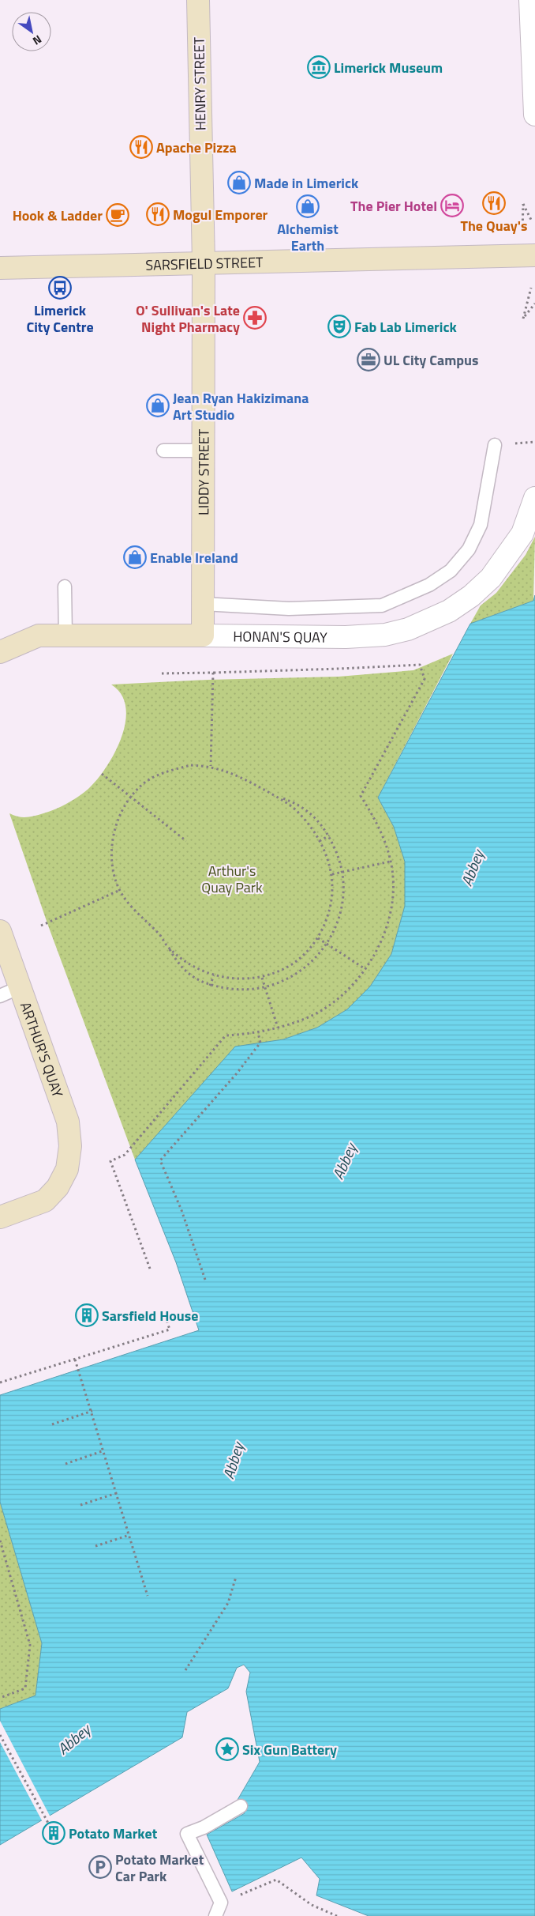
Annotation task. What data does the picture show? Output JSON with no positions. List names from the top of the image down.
{
  "streets": {
    "main road": [
      "HENRY STREET",
      "SARSFIELD STREET",
      "LIDDY STREET",
      "HONAN'S QUAY",
      "ARTHUR'S QUAY"
    ]
  },
  "crossings": [
    ["HENRY STREET", "SARSFIELD STREET"],
    ["HENRY STREET", "LIDDY STREET"],
    ["SARSFIELD STREET", "LIDDY STREET"],
    ["LIDDY STREET", "HONAN'S QUAY"]
  ],
  "water": ["Abbey"],
  "parks": ["Arthur's Quay Park"],
  "places": {
    "museum": ["Limerick Museum"],
    "restaurant": ["Apache Pizza", "The Quay's", "Mogul Emporer"],
    "shop": [
      "Made in Limerick",
      "Alchemist Earth",
      "Jean Ryan Hakizimana Art Studio",
      "Enable Ireland"
    ],
    "hotel": ["The Pier Hotel"],
    "cafe": ["Hook & Ladder"],
    "bus stop": ["Limerick City Centre"],
    "pharmacy": ["O' Sullivan's Late Night Pharmacy"],
    "theatre": ["Fab Lab Limerick"],
    "office": ["UL City Campus"],
    "building": ["Sarsfield House", "Potato Market"],
    "place": ["Six Gun Battery"],
    "parking": ["Potato Market Car Park"]
  },
  "north": "bottom right"
}
